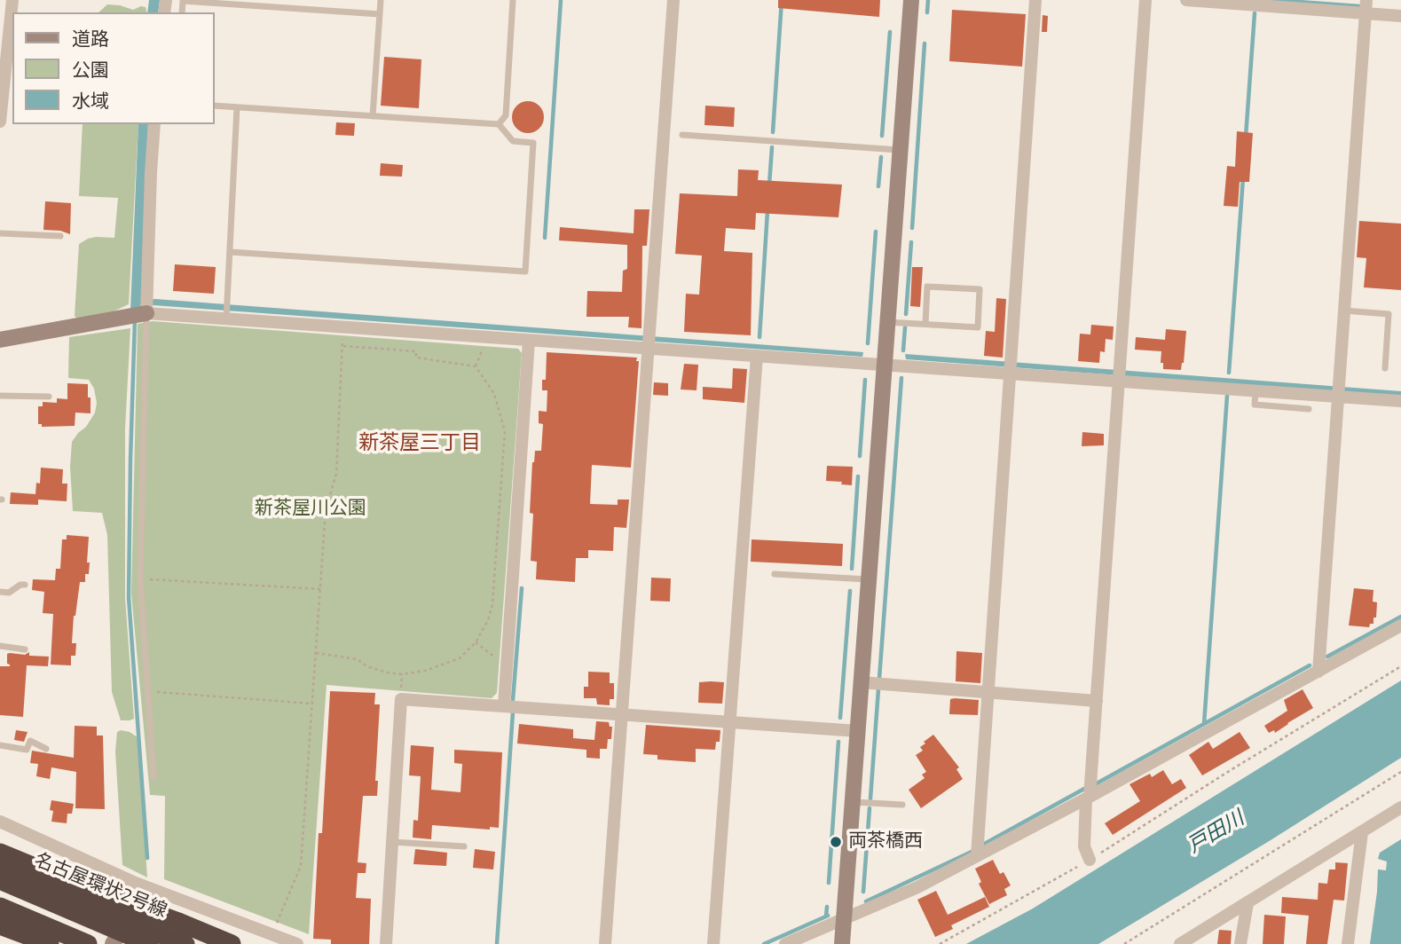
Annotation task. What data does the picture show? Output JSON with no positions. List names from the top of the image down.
{
  "streets": {
    "highway": ["名古屋環状2号線"]
  },
  "districts": ["新茶屋三丁目"],
  "water": ["戸田川"],
  "parks": ["新茶屋川公園"],
  "places": ["両茶橋西"],
  "legend": ["道路", "公園", "水域"]
}
